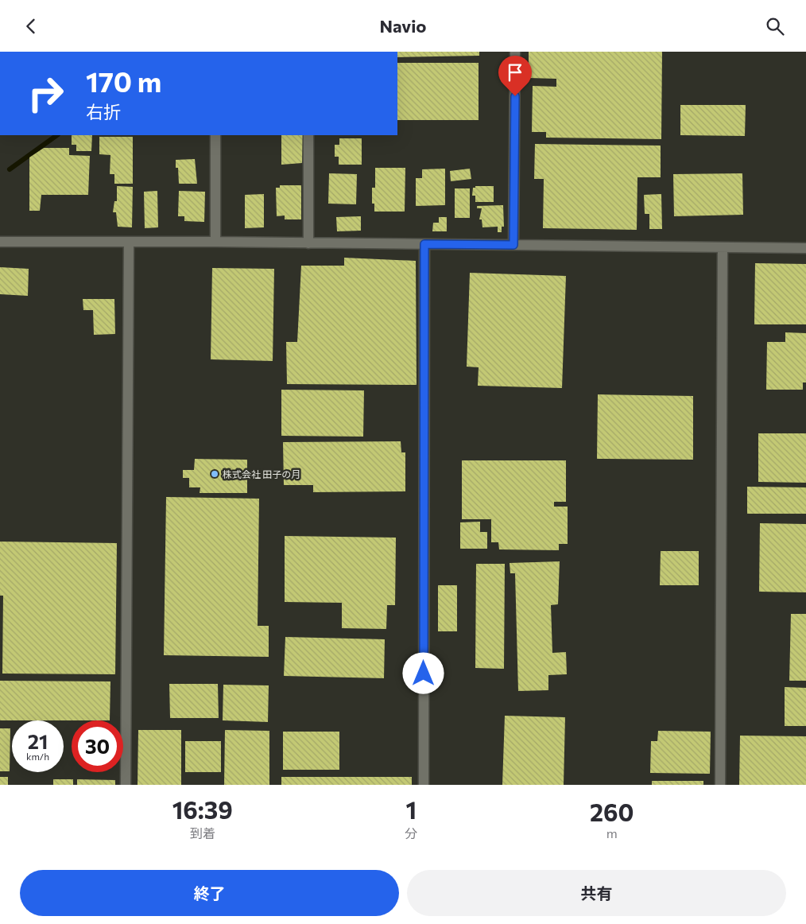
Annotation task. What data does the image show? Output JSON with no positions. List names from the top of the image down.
{
  "places": ["株式会社 田子の月"],
  "page": {
    "header": "Navio",
    "turn": ["170 m", "右折"],
    "speed": "21 km/h",
    "limit": "30",
    "eta": [
      "16:39",
      "到着",
      "1",
      "分",
      "260",
      "m"
    ],
    "buttons": ["終了", "共有"]
  }
}
